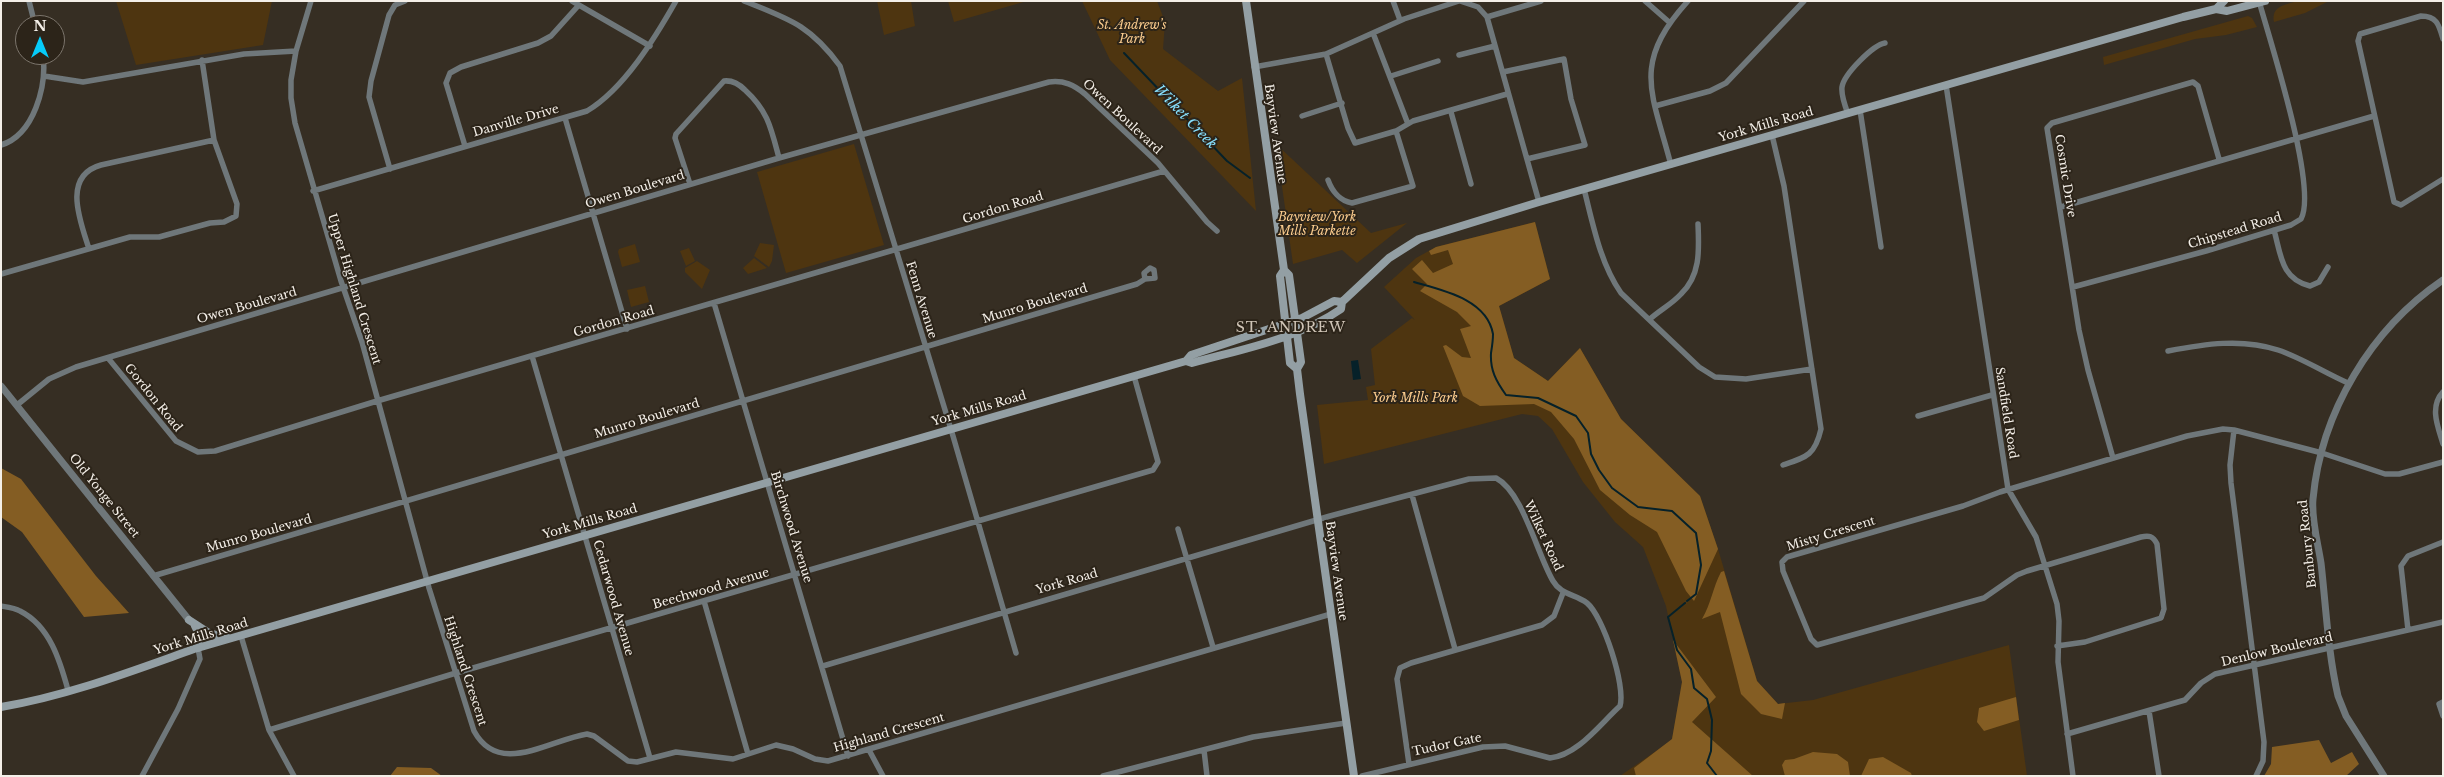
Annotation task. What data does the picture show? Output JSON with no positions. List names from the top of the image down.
{
  "streets": {
    "main road": ["York Mills Road", "Bayview Avenue"],
    "street": [
      "Owen Boulevard",
      "Danville Drive",
      "Cosmic Drive",
      "Gordon Road",
      "Chipstead Road",
      "Upper Highland Crescent",
      "Fenn Avenue",
      "Munro Boulevard",
      "Sandfield Road",
      "Old Yonge Street",
      "Birchwood Avenue",
      "Misty Crescent",
      "Wilket Road",
      "Banbury Road",
      "York Road",
      "Beechwood Avenue",
      "Cedarwood Avenue",
      "Denlow Boulevard",
      "Highland Crescent",
      "Tudor Gate"
    ]
  },
  "crossings": [
    ["Owen Boulevard", "Gordon Road"],
    ["Owen Boulevard", "Upper Highland Crescent"],
    ["Owen Boulevard", "Fenn Avenue"],
    ["Owen Boulevard", "Old Yonge Street"],
    ["Danville Drive", "Upper Highland Crescent"],
    ["York Mills Road", "Bayview Avenue"],
    ["York Mills Road", "Chipstead Road"],
    ["York Mills Road", "Upper Highland Crescent"],
    ["York Mills Road", "Fenn Avenue"],
    ["York Mills Road", "Sandfield Road"],
    ["York Mills Road", "Birchwood Avenue"],
    ["York Mills Road", "Beechwood Avenue"],
    ["York Mills Road", "Cedarwood Avenue"],
    ["York Mills Road", "Highland Crescent"],
    ["Bayview Avenue", "Wilket Road"],
    ["Bayview Avenue", "York Road"],
    ["Bayview Avenue", "Highland Crescent"],
    ["Cosmic Drive", "Chipstead Road"],
    ["Gordon Road", "Upper Highland Crescent"],
    ["Gordon Road", "Fenn Avenue"],
    ["Gordon Road", "Birchwood Avenue"],
    ["Gordon Road", "Cedarwood Avenue"],
    ["Upper Highland Crescent", "Munro Boulevard"],
    ["Upper Highland Crescent", "Highland Crescent"],
    ["Fenn Avenue", "Munro Boulevard"],
    ["Fenn Avenue", "York Road"],
    ["Fenn Avenue", "Beechwood Avenue"],
    ["Munro Boulevard", "Old Yonge Street"],
    ["Munro Boulevard", "Birchwood Avenue"],
    ["Munro Boulevard", "Cedarwood Avenue"],
    ["Sandfield Road", "Misty Crescent"],
    ["Sandfield Road", "Denlow Boulevard"],
    ["Birchwood Avenue", "York Road"],
    ["Birchwood Avenue", "Beechwood Avenue"],
    ["Birchwood Avenue", "Highland Crescent"],
    ["Wilket Road", "York Road"],
    ["Wilket Road", "Tudor Gate"],
    ["Banbury Road", "Denlow Boulevard"],
    ["Beechwood Avenue", "Cedarwood Avenue"],
    ["Beechwood Avenue", "Highland Crescent"],
    ["Cedarwood Avenue", "Highland Crescent"]
  ],
  "districts": ["ST. ANDREW"],
  "water": ["Wilket Creek"],
  "parks": ["St. Andrew’s Park", "Bayview/York Mills Parkette", "York Mills Park"],
  "north": "top"
}
